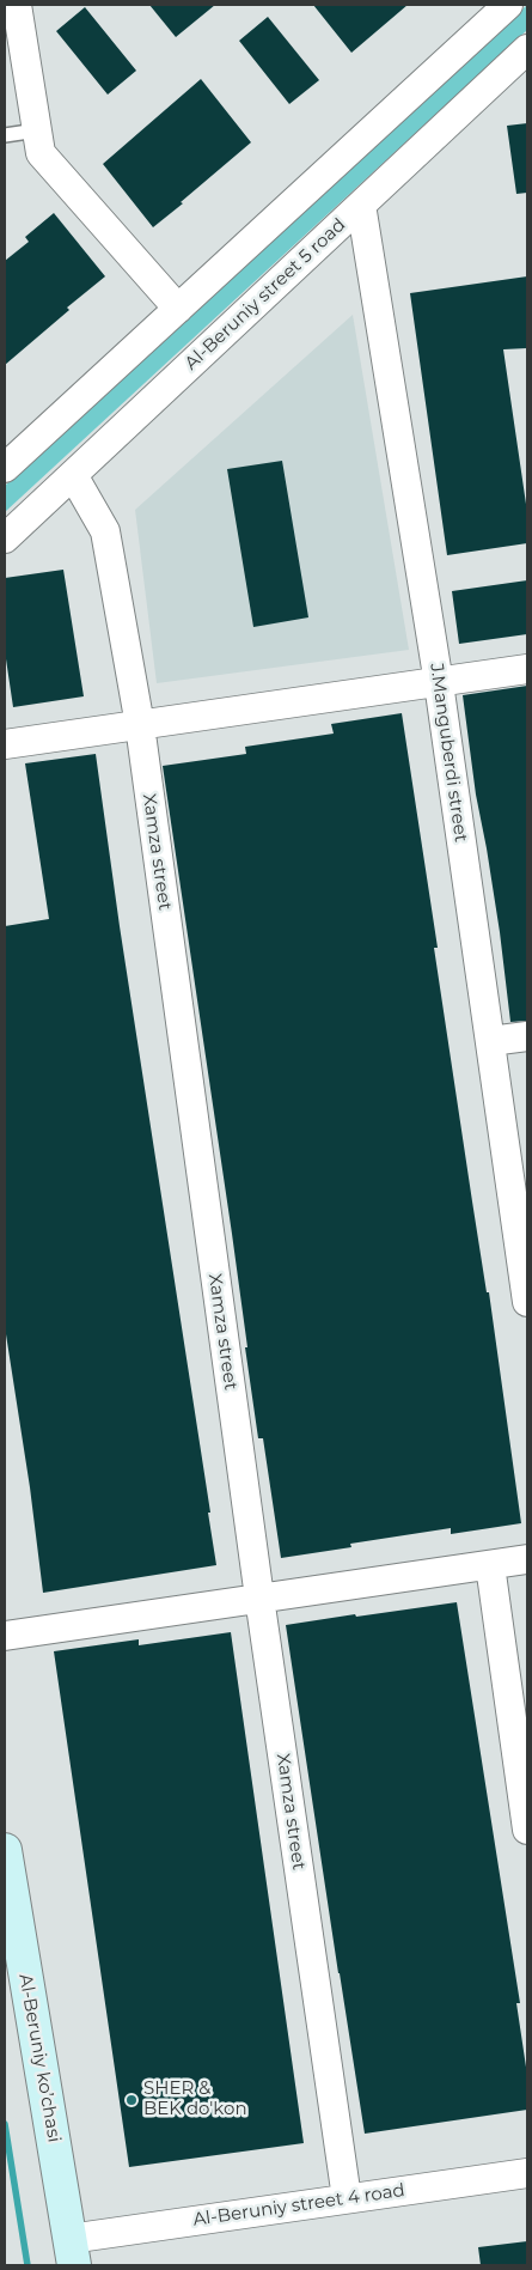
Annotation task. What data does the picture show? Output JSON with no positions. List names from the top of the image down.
{
  "streets": {
    "main road": ["Al-Beruniy ko’chasi"],
    "street": [
      "Al-Beruniy street 5 road",
      "J.Manguberdi street",
      "Xamza street",
      "Al-Beruniy street 4 road"
    ]
  },
  "crossings": [
    ["Al-Beruniy street 5 road", "J.Manguberdi street"],
    ["Al-Beruniy street 5 road", "Xamza street"],
    ["Xamza street", "Al-Beruniy street 4 road"],
    ["Al-Beruniy ko’chasi", "Al-Beruniy street 4 road"]
  ],
  "places": ["SHER & BEK do'kon"]
}
